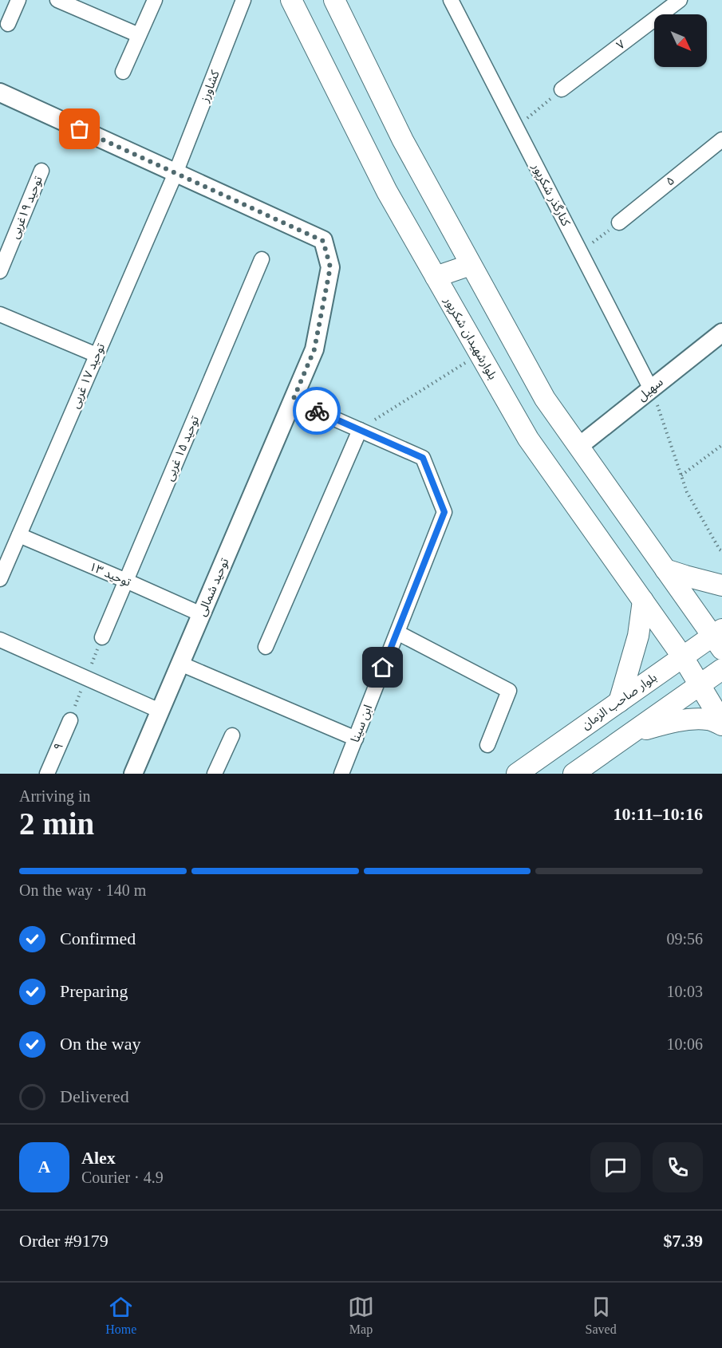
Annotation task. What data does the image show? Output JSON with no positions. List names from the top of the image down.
{
  "streets": {
    "main road": ["بلوارشهیدان شکرپور", "بلوار صاحب الزمان"],
    "street": [
      "۷",
      "کشاورز",
      "۵",
      "کنارگذر شکرپور",
      "توحید ۱۹غربی",
      "توحید ۱۷ غربی",
      "سهیل",
      "توحید ۱۵ غربی",
      "توحید ۱۳",
      "توحید شمالی",
      "ابن سینا",
      "۹"
    ]
  },
  "crossings": [
    ["کشاورز", "توحید ۱۷ غربی"],
    ["کشاورز", "توحید شمالی"],
    ["کنارگذر شکرپور", "سهیل"],
    ["بلوارشهیدان شکرپور", "بلوار صاحب الزمان"],
    ["توحید ۱۷ غربی", "توحید ۱۳"],
    ["توحید ۱۷ غربی", "توحید شمالی"],
    ["توحید ۱۵ غربی", "توحید ۱۳"],
    ["توحید ۱۳", "توحید شمالی"],
    ["توحید شمالی", "ابن سینا"]
  ],
  "north": "bottom right",
  "page": {
    "heading": ["2 min", "Arriving in", "10:11–10:16"],
    "panel": [
      "Alex",
      "Courier · 4.9",
      "Order #9179",
      "$7.39"
    ],
    "bar": "On the way · 140 m",
    "list": [
      ["Confirmed", "09:56"],
      ["Preparing", "10:03"],
      ["On the way", "10:06"],
      "Delivered"
    ],
    "round": "A",
    "tabs": ["Home", "Map", "Saved"]
  }
}
